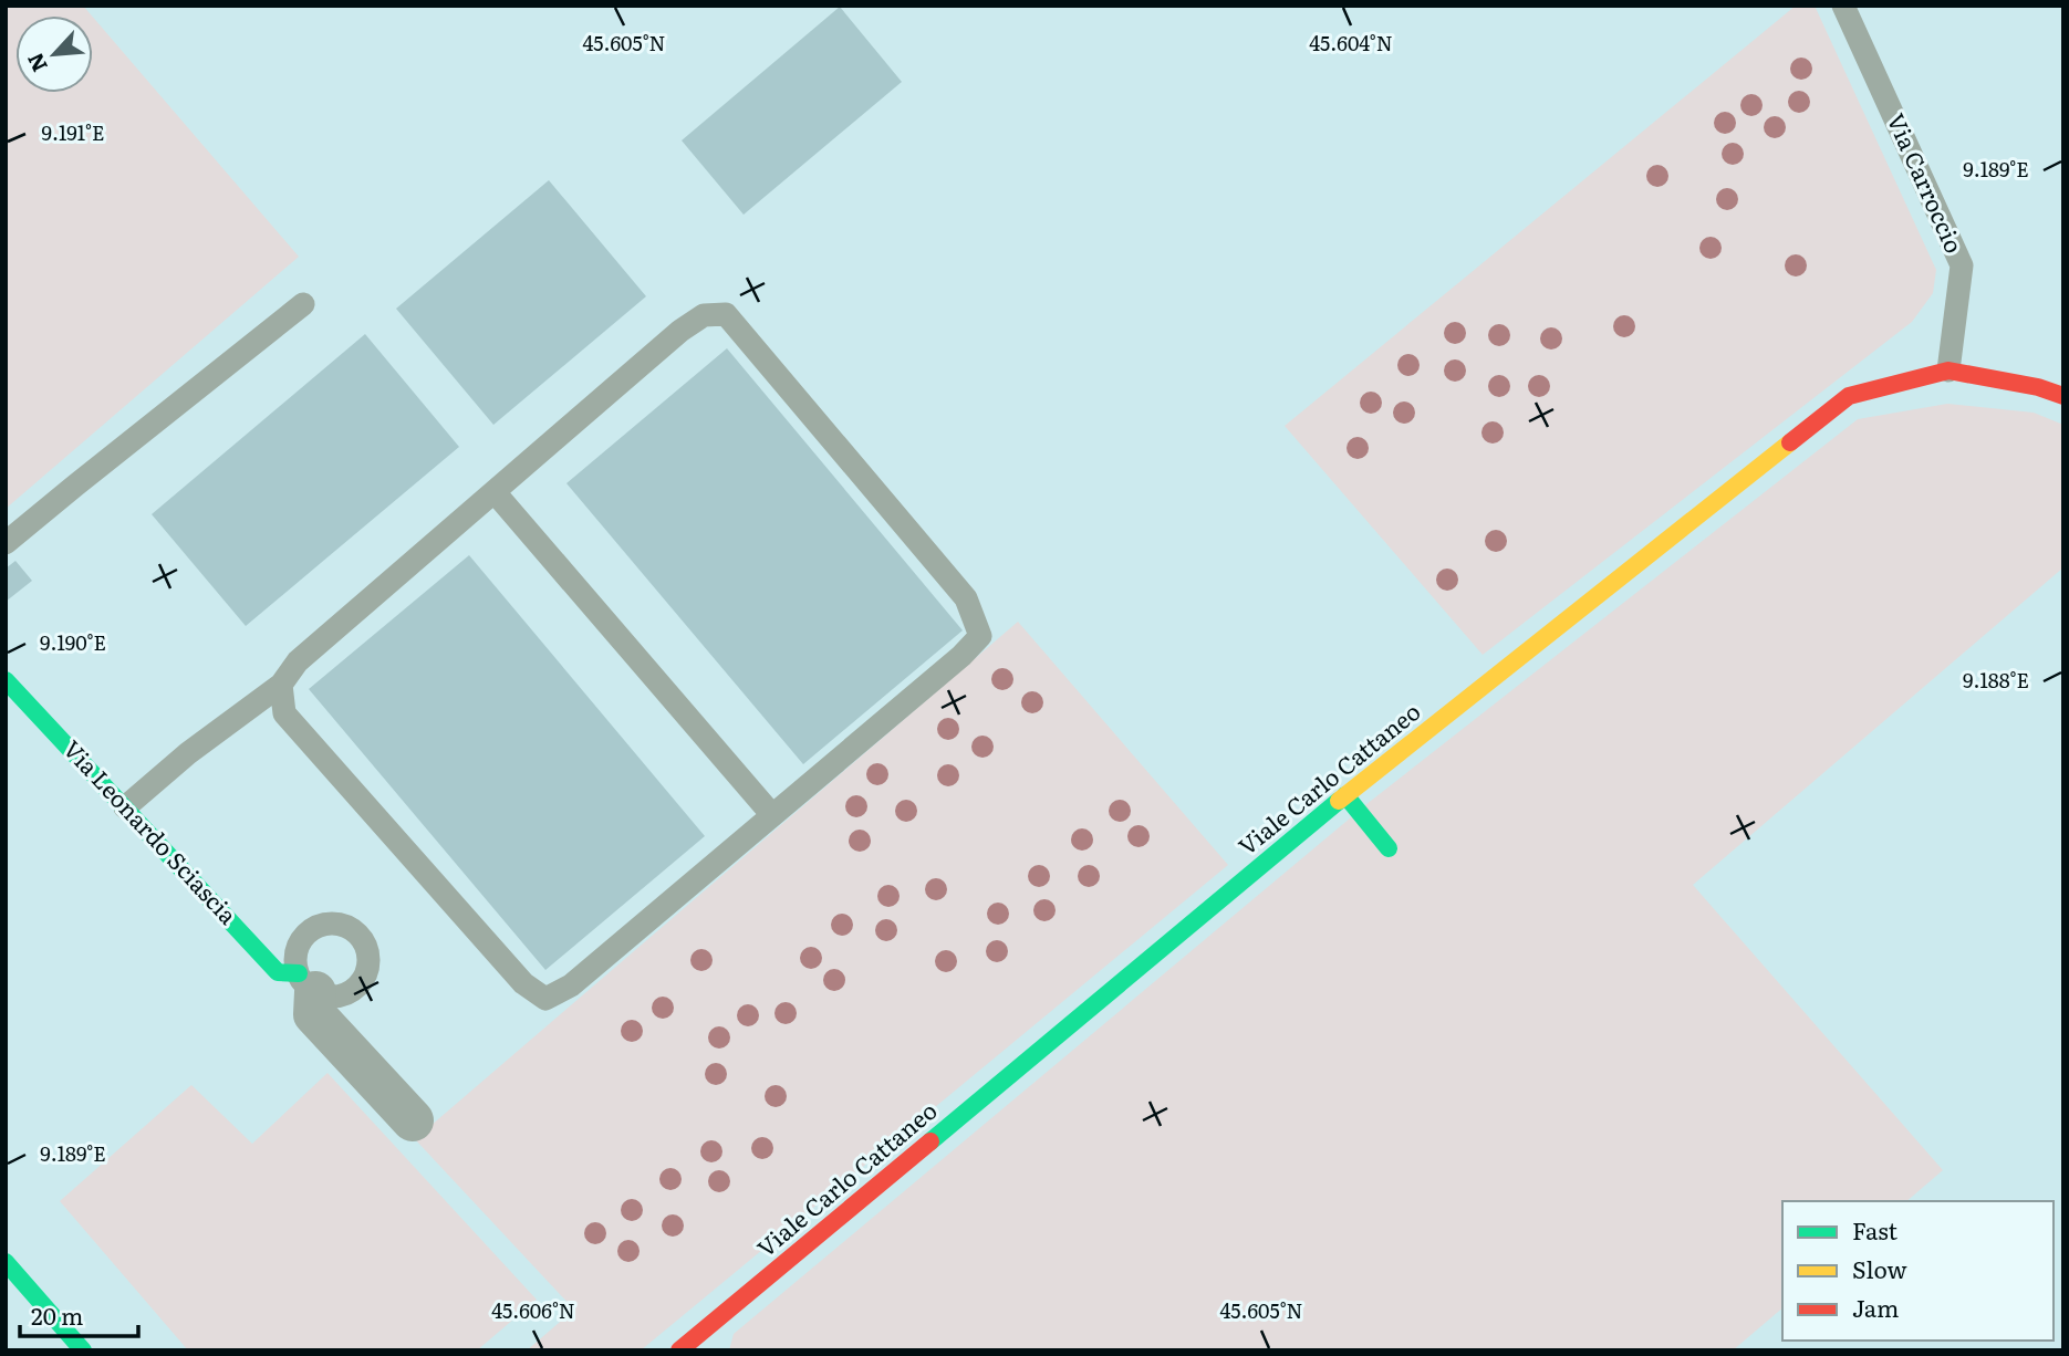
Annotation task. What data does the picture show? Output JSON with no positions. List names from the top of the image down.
{
  "streets": {
    "street": ["Viale Carlo Cattaneo", "Via Leonardo Sciascia"],
    "lane": ["Via Carroccio"]
  },
  "crossings": [
    ["Via Carroccio", "Viale Carlo Cattaneo"]
  ],
  "legend": ["Fast", "Slow", "Jam"],
  "scale_bar": "20 m",
  "north": "bottom left",
  "coordinates": [
    "45.605°N",
    "45.604°N",
    "9.191°E",
    "9.189°E",
    "9.190°E",
    "9.188°E",
    "45.606°N"
  ]
}
